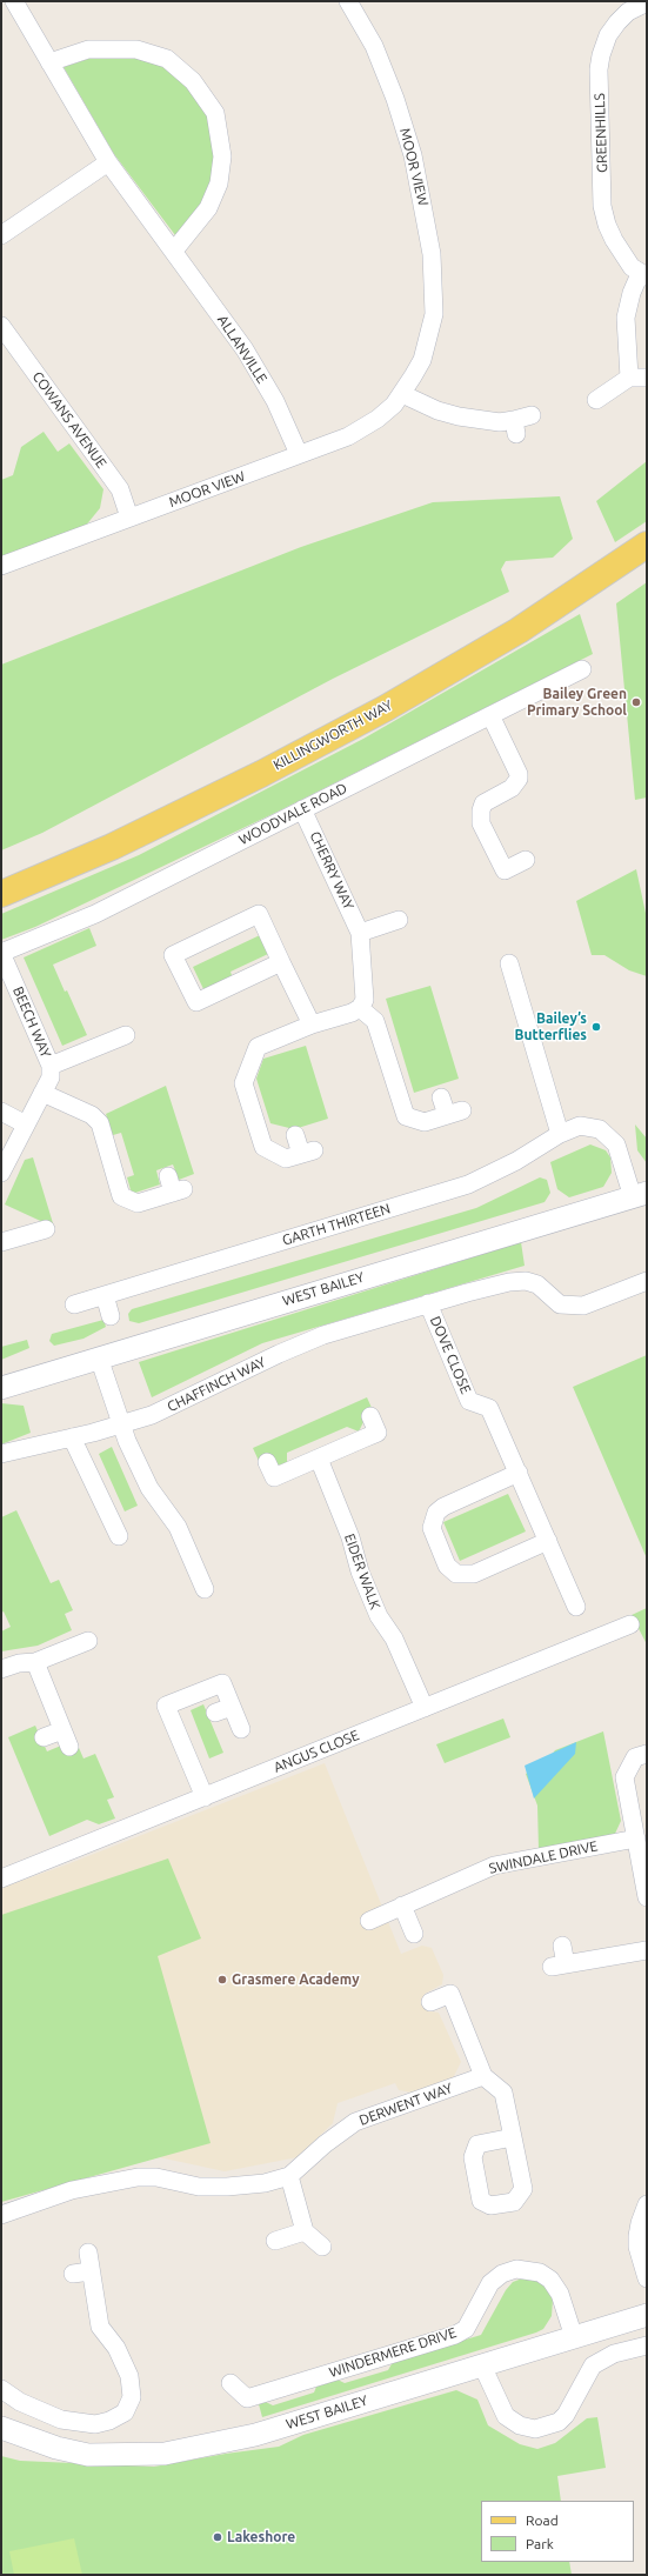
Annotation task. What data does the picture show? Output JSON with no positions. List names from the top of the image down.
{
  "streets": {
    "main road": ["KILLINGWORTH WAY"],
    "street": [
      "GREENHILLS",
      "MOOR VIEW",
      "ALLANVILLE",
      "COWANS AVENUE",
      "WOODVALE ROAD",
      "CHERRY WAY",
      "BEECH WAY",
      "GARTH THIRTEEN",
      "WEST BAILEY",
      "DOVE CLOSE",
      "CHAFFINCH WAY",
      "EIDER WALK",
      "ANGUS CLOSE",
      "SWINDALE DRIVE",
      "DERWENT WAY",
      "WINDERMERE DRIVE"
    ]
  },
  "crossings": [
    ["MOOR VIEW", "ALLANVILLE"],
    ["MOOR VIEW", "COWANS AVENUE"],
    ["WOODVALE ROAD", "CHERRY WAY"],
    ["WOODVALE ROAD", "BEECH WAY"],
    ["GARTH THIRTEEN", "WEST BAILEY"],
    ["WEST BAILEY", "WINDERMERE DRIVE"],
    ["DOVE CLOSE", "CHAFFINCH WAY"],
    ["EIDER WALK", "ANGUS CLOSE"]
  ],
  "places": [
    "Bailey Green Primary School",
    "Bailey’s Butterflies",
    "Grasmere Academy",
    "Lakeshore"
  ],
  "legend": ["Road", "Park"]
}
